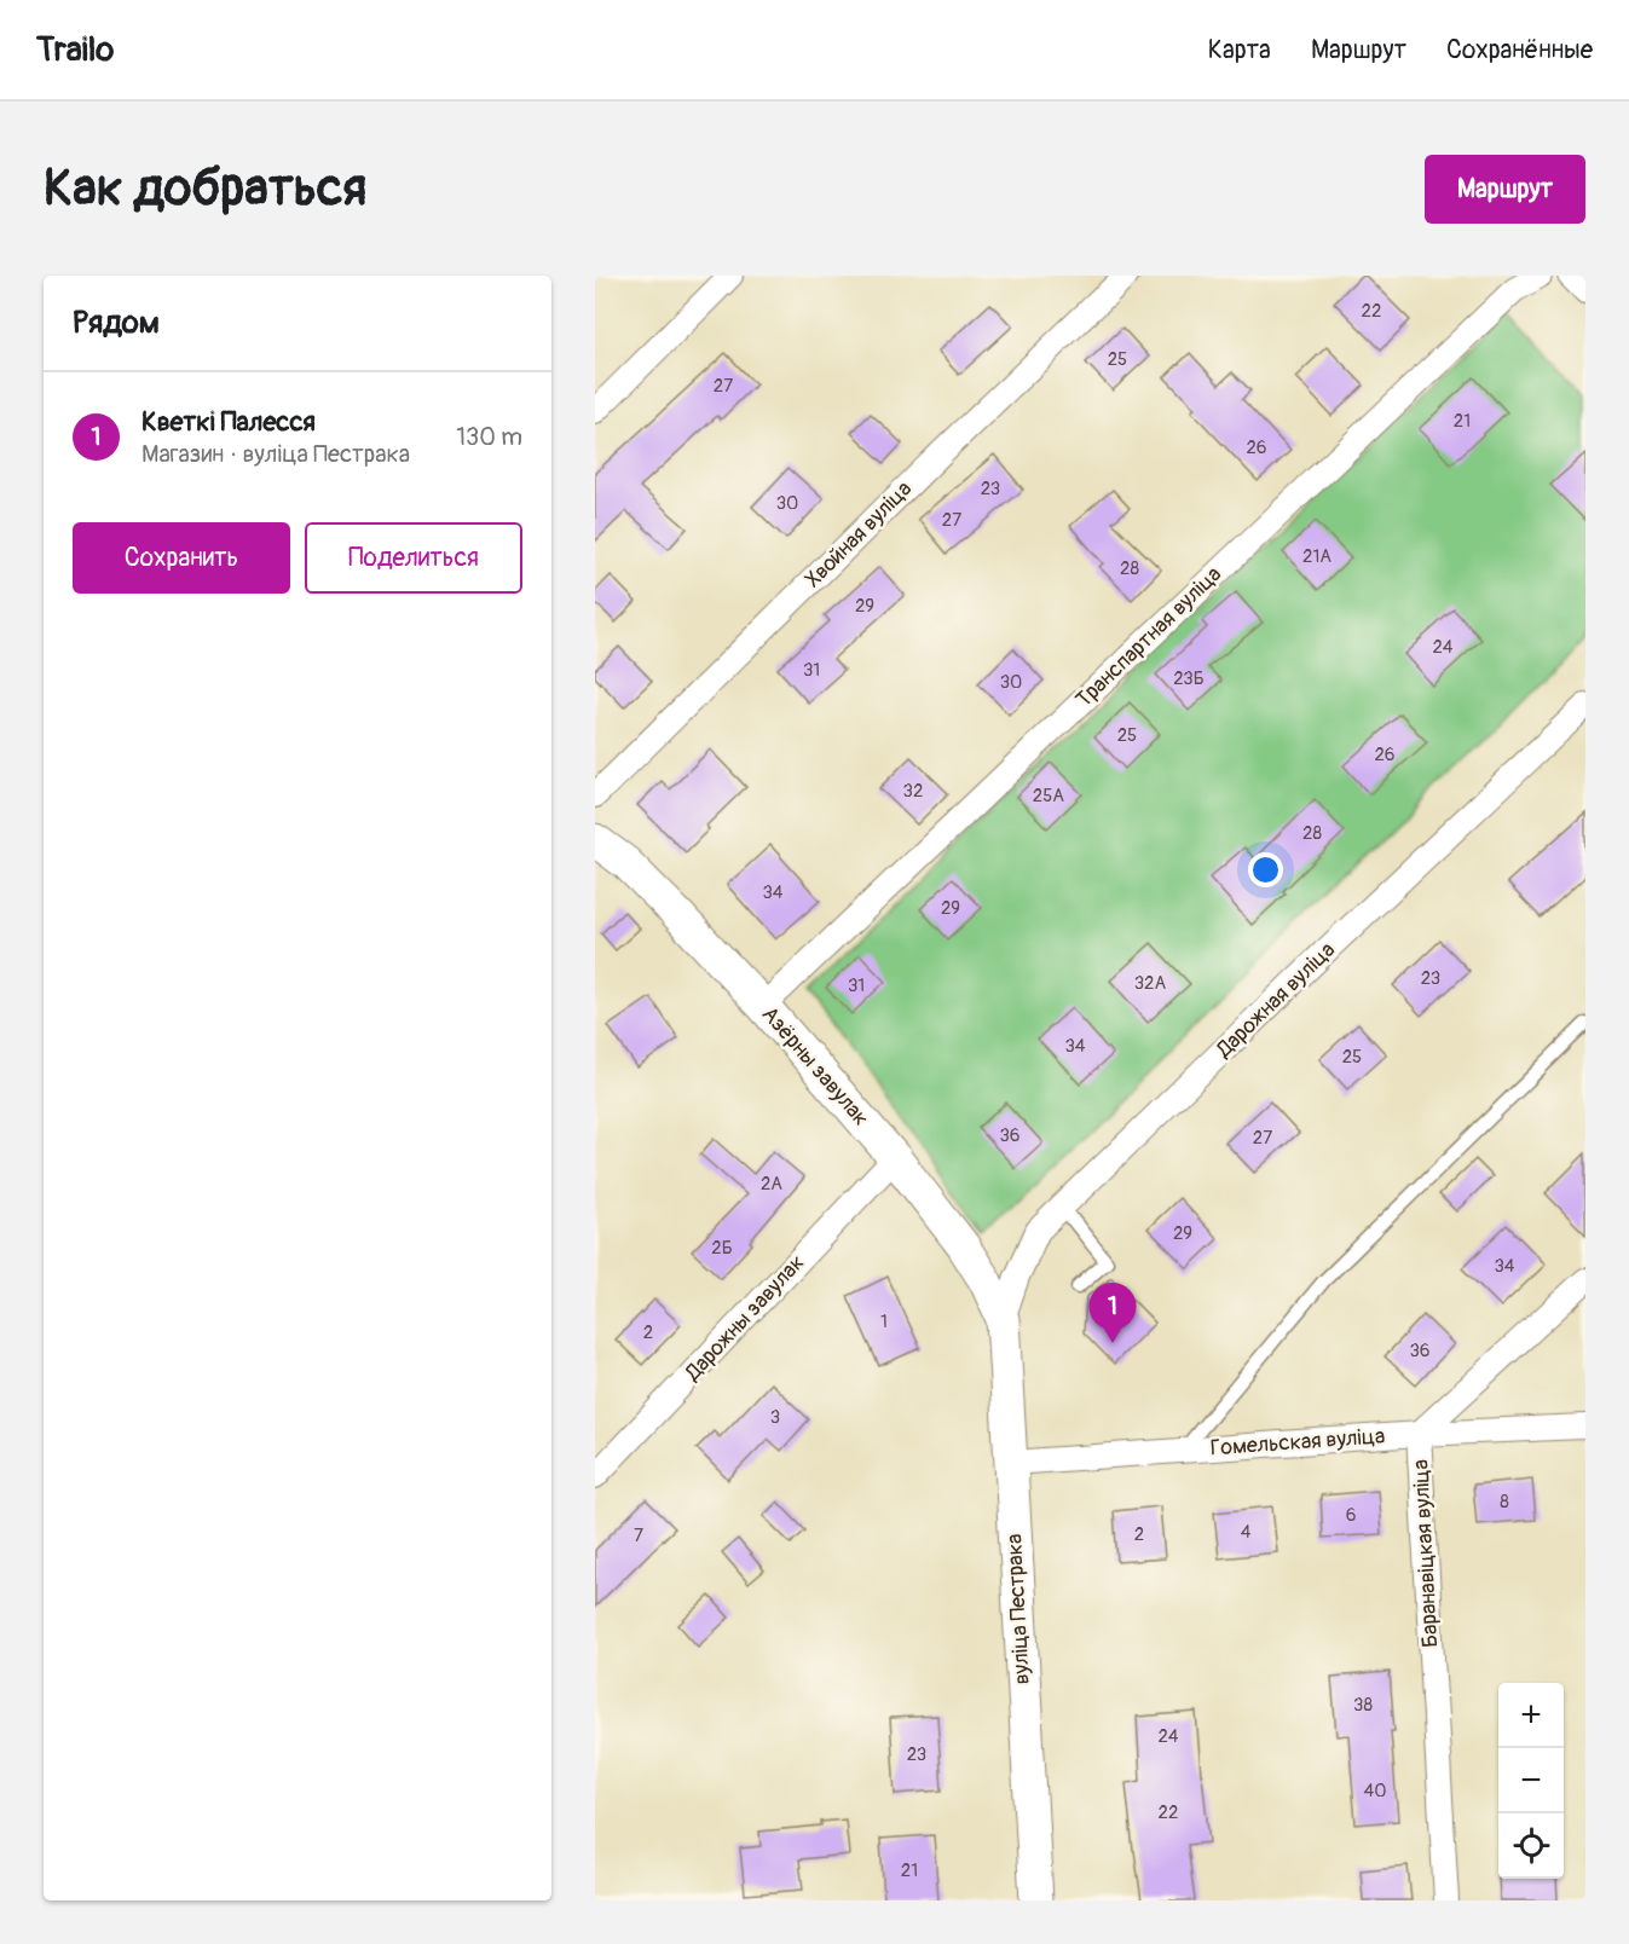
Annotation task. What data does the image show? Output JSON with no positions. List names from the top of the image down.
{
  "streets": {
    "street": [
      "Хвойная вуліца",
      "Транспартная вуліца",
      "Дарожная вуліца",
      "Азёрны завулак",
      "Дарожны завулак",
      "Гомельская вуліца",
      "Баранавіцкая вуліца",
      "вуліца Пестрака"
    ]
  },
  "crossings": [
    ["Транспартная вуліца", "Азёрны завулак"],
    ["Дарожная вуліца", "Азёрны завулак"],
    ["Дарожная вуліца", "вуліца Пестрака"],
    ["Азёрны завулак", "Дарожны завулак"],
    ["Азёрны завулак", "вуліца Пестрака"],
    ["Гомельская вуліца", "Баранавіцкая вуліца"],
    ["Гомельская вуліца", "вуліца Пестрака"]
  ],
  "house_numbers": [
    "22",
    "25",
    "27",
    "21",
    "26",
    "23",
    "30",
    "27",
    "21А",
    "28",
    "29",
    "24",
    "31",
    "23Б",
    "30",
    "25",
    "26",
    "32",
    "25А",
    "28",
    "34",
    "29",
    "23",
    "32А",
    "31",
    "34",
    "25",
    "36",
    "27",
    "2А",
    "29",
    "2Б",
    "34",
    "1",
    "2",
    "36",
    "3",
    "8",
    "6",
    "4",
    "2",
    "7",
    "38",
    "24",
    "23",
    "40",
    "22",
    "21"
  ],
  "page": {
    "header": "Trailo",
    "nav": ["Карта", "Маршрут", "Сохранённые"],
    "buttons": [
      "Маршрут",
      ["Сохранить", "Поделиться"]
    ],
    "title": "Как добраться",
    "heading": "Рядом",
    "list": [
      {
        "mark": "1",
        "name": "Кветкі Палесся",
        "note": "Магазин · вуліца Пестрака",
        "value": "130 m"
      }
    ],
    "pins": "1",
    "map_buttons": ["+", "−"]
  }
}
